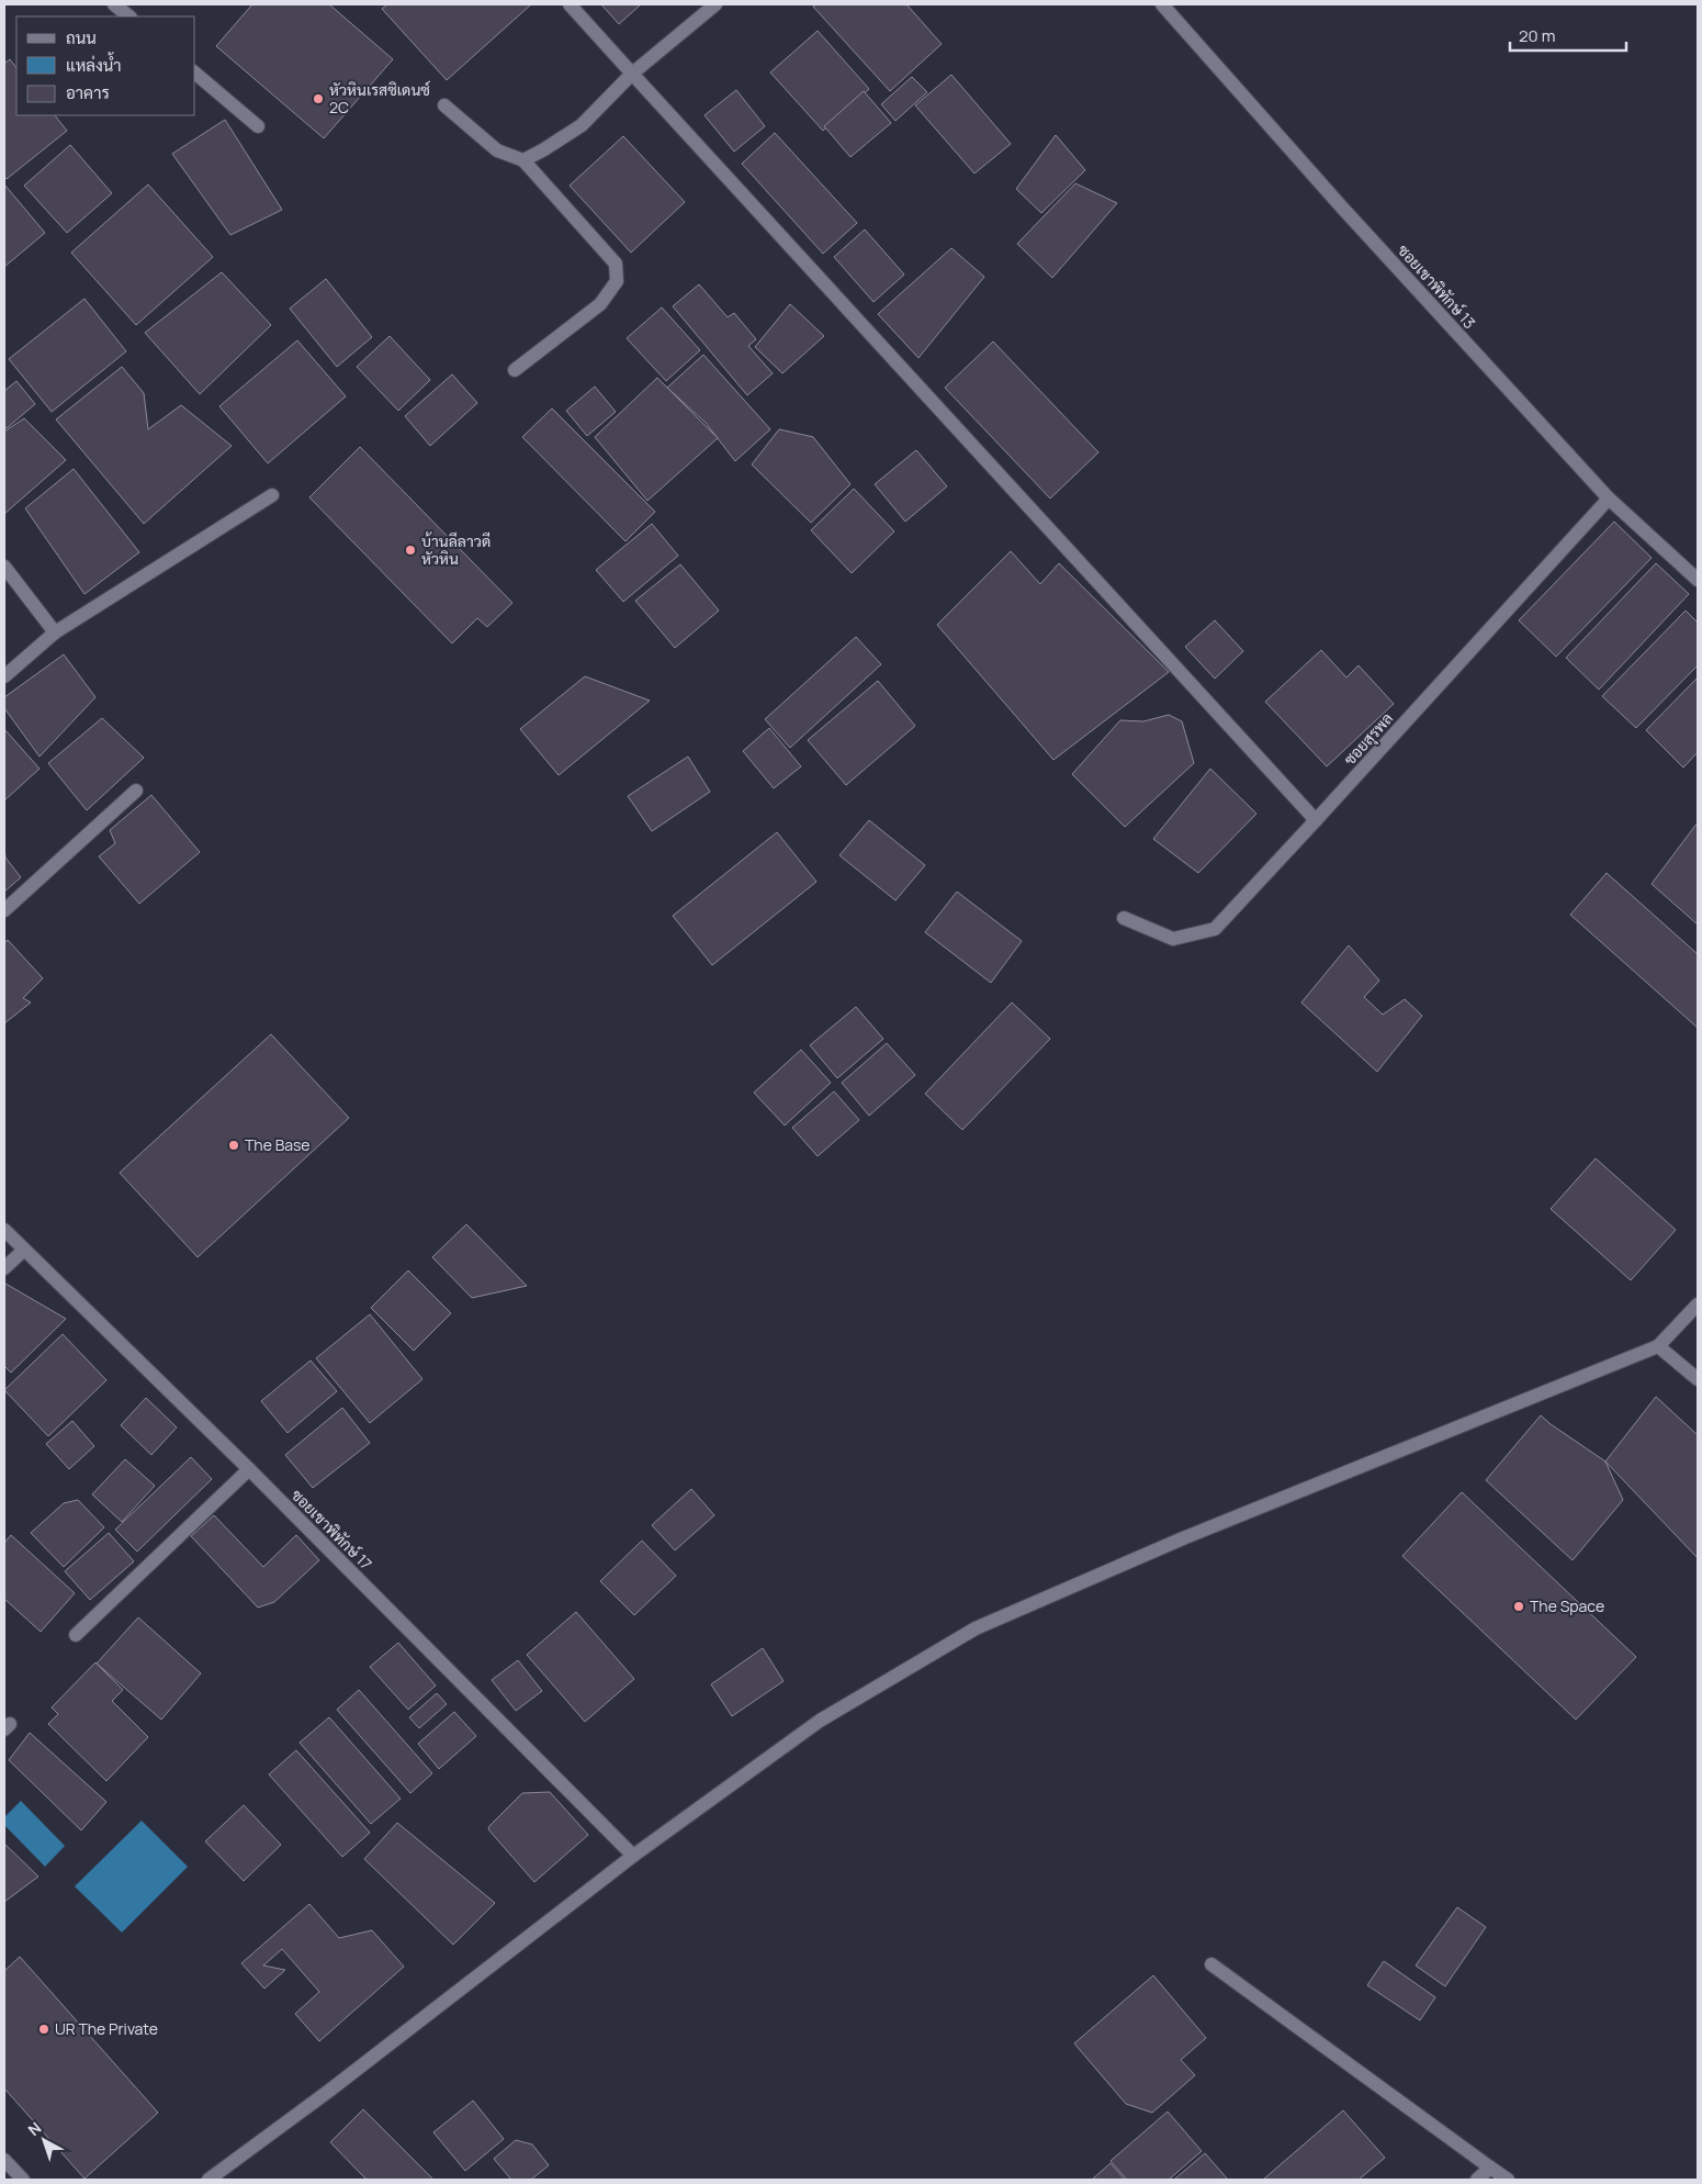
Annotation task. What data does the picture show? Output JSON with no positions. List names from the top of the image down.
{
  "streets": {
    "street": ["ซอยเขาพิทักษ์ 13", "ซอยสุรพล", "ซอยเขาพิทักษ์ 17"]
  },
  "crossings": [
    ["ซอยเขาพิทักษ์ 13", "ซอยสุรพล"]
  ],
  "places": [
    "หัวหินเรสซิเดนซ์ 2C",
    "บ้านลีลาวดี หัวหิน",
    "The Base",
    "The Space",
    "UR The Private"
  ],
  "legend": ["ถนน", "แหล่งน้ำ", "อาคาร"],
  "scale_bar": "20 m",
  "north": "top left"
}
